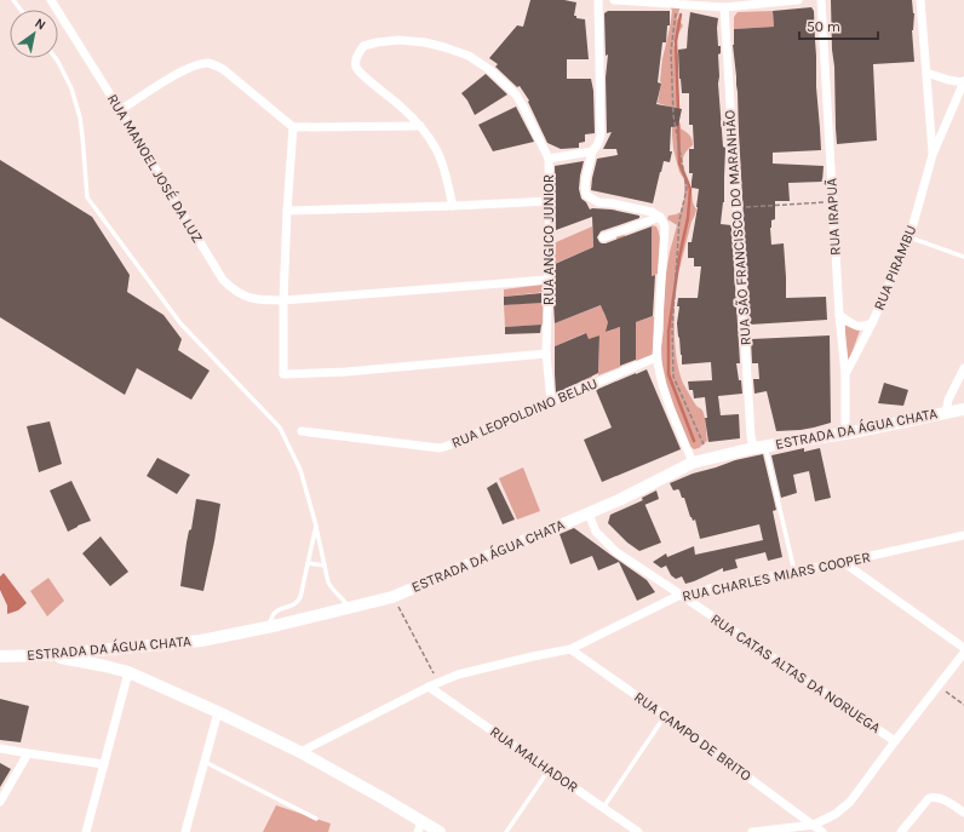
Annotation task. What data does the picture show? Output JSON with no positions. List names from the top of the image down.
{
  "streets": {
    "street": [
      "RUA MANOEL JOSÉ DA LUZ",
      "RUA IRAPUÃ",
      "RUA SÃO FRANCISCO DO MARANHÃO",
      "RUA ANGICO JUNIOR",
      "RUA PIRAMBU",
      "RUA LEOPOLDINO BELAU",
      "ESTRADA DA ÁGUA CHATA",
      "RUA CHARLES MIARS COOPER",
      "RUA CATAS ALTAS DA NORUEGA",
      "RUA CAMPO DE BRITO",
      "RUA MALHADOR"
    ]
  },
  "crossings": [
    ["RUA MANOEL JOSÉ DA LUZ", "RUA ANGICO JUNIOR"],
    ["RUA IRAPUÃ", "RUA PIRAMBU"],
    ["RUA IRAPUÃ", "ESTRADA DA ÁGUA CHATA"],
    ["RUA SÃO FRANCISCO DO MARANHÃO", "ESTRADA DA ÁGUA CHATA"],
    ["RUA ANGICO JUNIOR", "RUA LEOPOLDINO BELAU"],
    ["ESTRADA DA ÁGUA CHATA", "RUA CATAS ALTAS DA NORUEGA"],
    ["RUA CHARLES MIARS COOPER", "RUA CATAS ALTAS DA NORUEGA"],
    ["RUA CHARLES MIARS COOPER", "RUA CAMPO DE BRITO"],
    ["RUA CHARLES MIARS COOPER", "RUA MALHADOR"]
  ],
  "scale_bar": "50 m",
  "north": "top right"
}
